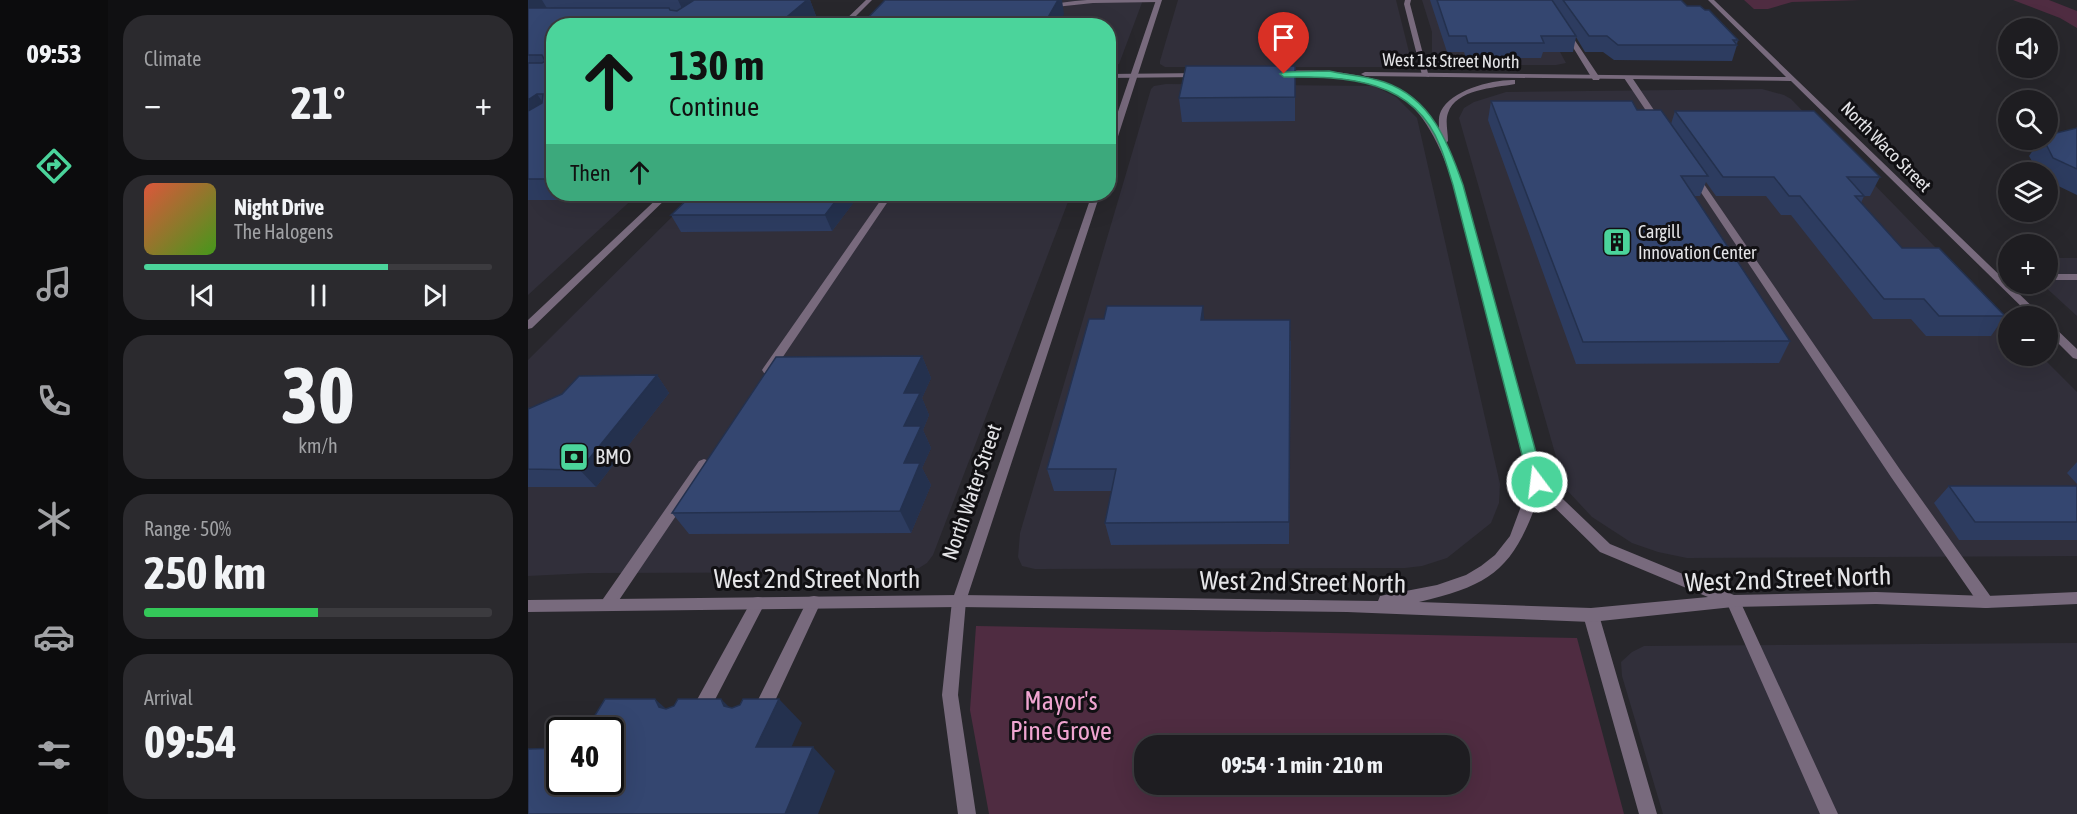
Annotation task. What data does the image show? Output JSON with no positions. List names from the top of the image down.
{
  "streets": {
    "street": [
      "West 1st Street North",
      "North Waco Street",
      "North Water Street",
      "West 2nd Street North"
    ]
  },
  "crossings": [
    ["West 1st Street North", "North Waco Street"],
    ["North Water Street", "West 2nd Street North"]
  ],
  "parks": ["Mayor's Pine Grove"],
  "places": {
    "building": ["Cargill Innovation Center"],
    "bank": ["BMO"]
  },
  "page": {
    "tabs": "09:53",
    "tile": [
      "Climate",
      ["30", "km/h"],
      ["Range · 50%", "250 km"],
      ["Arrival", "09:54"]
    ],
    "map_buttons": ["+", "−"],
    "turn": ["130 m", "Continue"],
    "heat": ["−", "21°", "+"],
    "then": "Then",
    "song": ["Night Drive", "The Halogens"],
    "limit": "40",
    "trip": "09:54 · 1 min · 210 m"
  }
}
